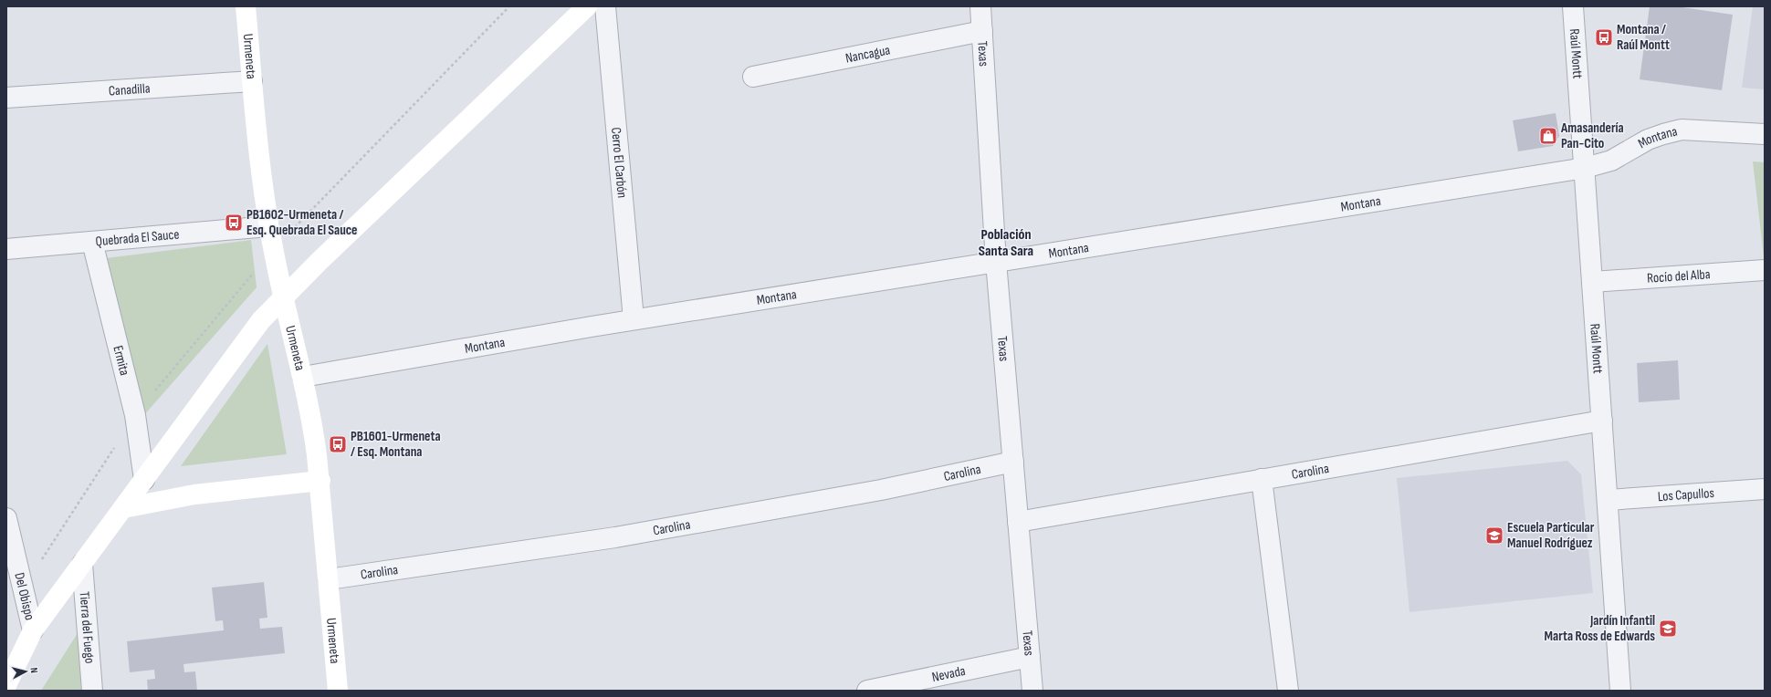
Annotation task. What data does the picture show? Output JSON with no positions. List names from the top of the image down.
{
  "streets": {
    "main road": ["Urmeneta"],
    "street": [
      "Nancagua",
      "Texas",
      "Raúl Montt",
      "Canadilla",
      "Montana",
      "Cerro El Carbón",
      "Quebrada El Sauce",
      "Rocío del Alba",
      "Ermita",
      "Carolina",
      "Los Capullos",
      "Del Obispo",
      "Tierra del Fuego",
      "Nevada"
    ]
  },
  "crossings": [
    ["Nancagua", "Texas"],
    ["Texas", "Montana"],
    ["Texas", "Carolina"],
    ["Texas", "Nevada"],
    ["Raúl Montt", "Montana"],
    ["Raúl Montt", "Rocío del Alba"],
    ["Raúl Montt", "Carolina"],
    ["Raúl Montt", "Los Capullos"],
    ["Urmeneta", "Canadilla"],
    ["Urmeneta", "Montana"],
    ["Urmeneta", "Quebrada El Sauce"],
    ["Urmeneta", "Carolina"],
    ["Montana", "Cerro El Carbón"],
    ["Quebrada El Sauce", "Ermita"]
  ],
  "districts": ["Población Santa Sara"],
  "places": {
    "bus stop": ["Montana / Raúl Montt", "PB1602-Urmeneta / Esq. Quebrada El Sauce", "PB1601-Urmeneta / Esq. Montana"],
    "shop": ["Amasandería Pan-Cito"],
    "school or university": ["Escuela Particular Manuel Rodríguez", "Jardín Infantil Marta Ross de Edwards"]
  },
  "north": "right"
}
